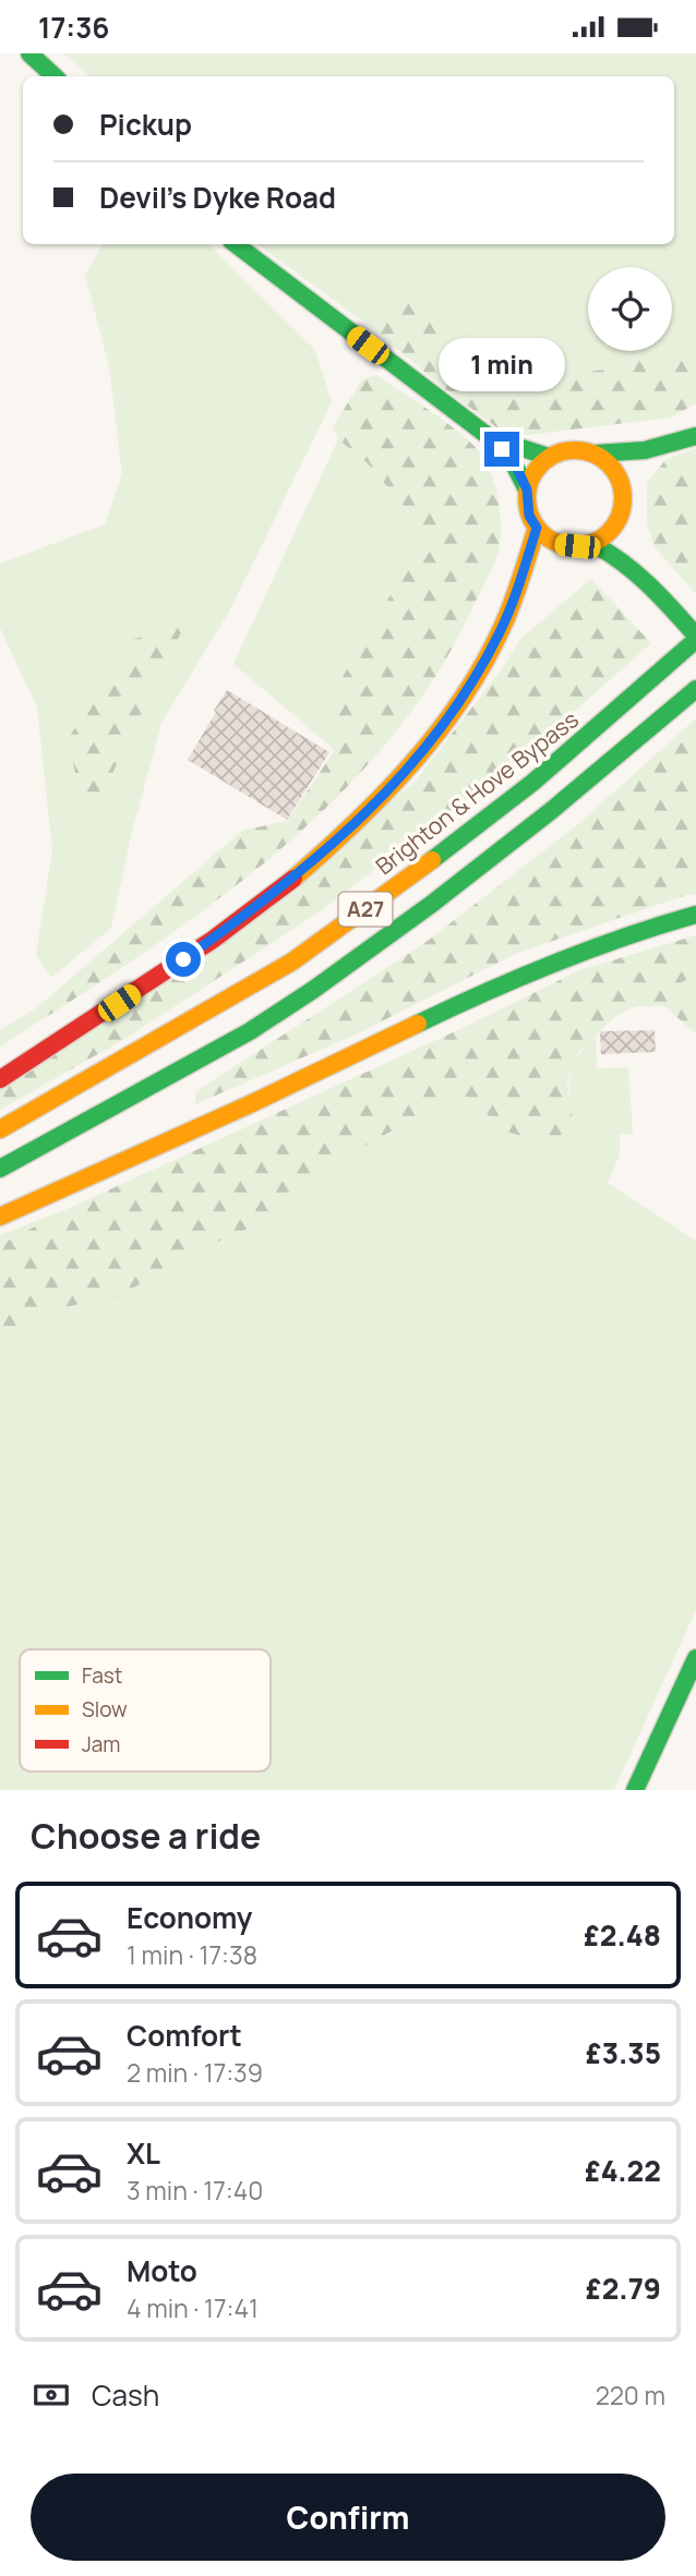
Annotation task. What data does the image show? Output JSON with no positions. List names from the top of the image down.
{
  "streets": {
    "main road": ["Brighton & Hove Bypass", "A27"]
  },
  "legend": ["Fast", "Slow", "Jam"],
  "page": {
    "status": "17:36",
    "banner": ["Pickup", "Devil's Dyke Road"],
    "bubble": "1 min",
    "heading": "Choose a ride",
    "list": [
      {
        "name": "Economy",
        "note": "1 min · 17:38",
        "value": "£2.48"
      },
      {
        "name": "Comfort",
        "note": "2 min · 17:39",
        "value": "£3.35"
      },
      {
        "name": "XL",
        "note": "3 min · 17:40",
        "value": "£4.22"
      },
      {
        "name": "Moto",
        "note": "4 min · 17:41",
        "value": "£2.79"
      }
    ],
    "pay": ["Cash", "220 m"],
    "buttons": "Confirm"
  }
}
